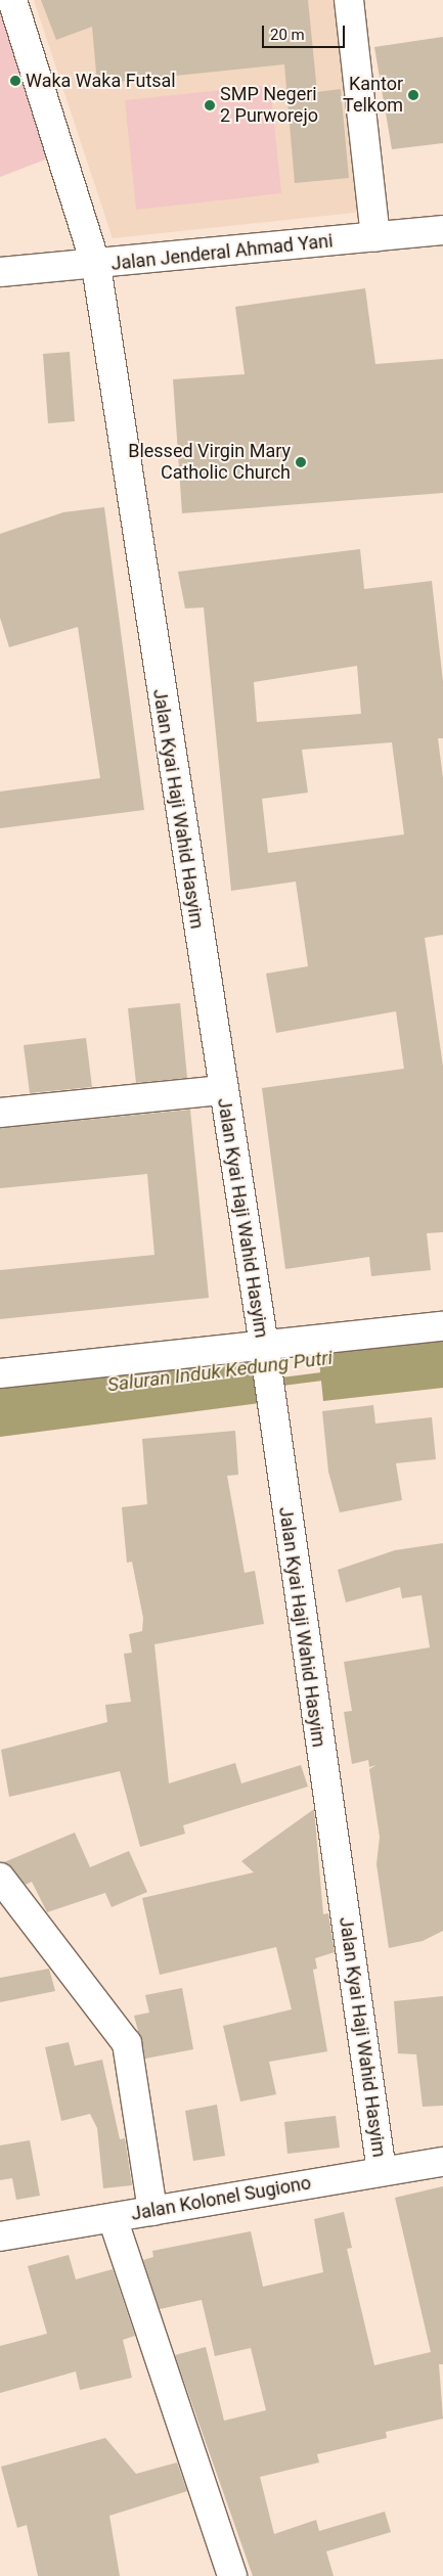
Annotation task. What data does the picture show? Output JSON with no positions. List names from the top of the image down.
{
  "streets": {
    "street": ["Jalan Jenderal Ahmad Yani", "Jalan Kyai Haji Wahid Hasyim", "Jalan Kolonel Sugiono"]
  },
  "crossings": [
    ["Jalan Jenderal Ahmad Yani", "Jalan Kyai Haji Wahid Hasyim"],
    ["Jalan Kyai Haji Wahid Hasyim", "Jalan Kolonel Sugiono"]
  ],
  "water": ["Saluran Induk Kedung Putri"],
  "places": [
    "Waka Waka Futsal",
    "Kantor Telkom",
    "SMP Negeri 2 Purworejo",
    "Blessed Virgin Mary Catholic Church"
  ],
  "scale_bar": "20 m"
}
